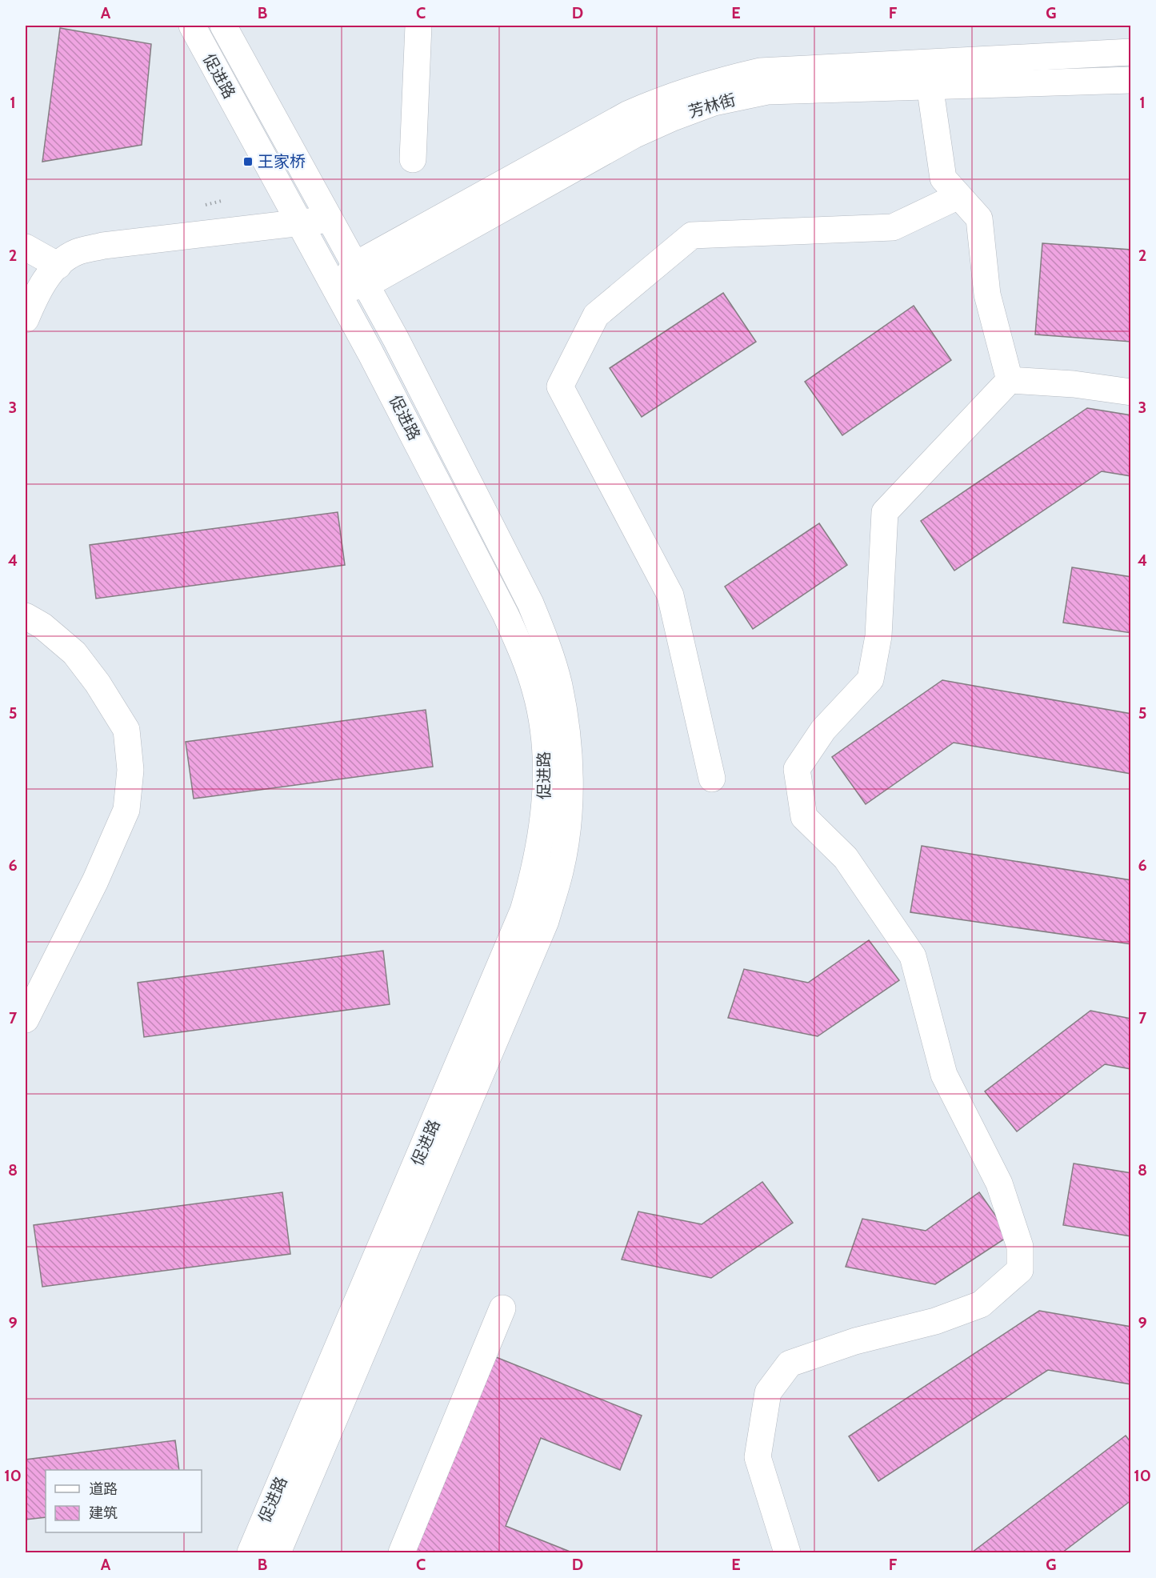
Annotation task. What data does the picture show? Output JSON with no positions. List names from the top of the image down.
{
  "streets": {
    "street": ["促进路", "芳林街"]
  },
  "crossings": [
    ["促进路", "芳林街"]
  ],
  "places": {
    "transit": ["王家桥"]
  },
  "legend": ["道路", "建筑"],
  "grid": {
    "columns": [
      "A",
      "B",
      "C",
      "D",
      "E",
      "F",
      "G"
    ],
    "rows": [
      "1",
      "2",
      "3",
      "4",
      "5",
      "6",
      "7",
      "8",
      "9",
      "10"
    ]
  }
}
